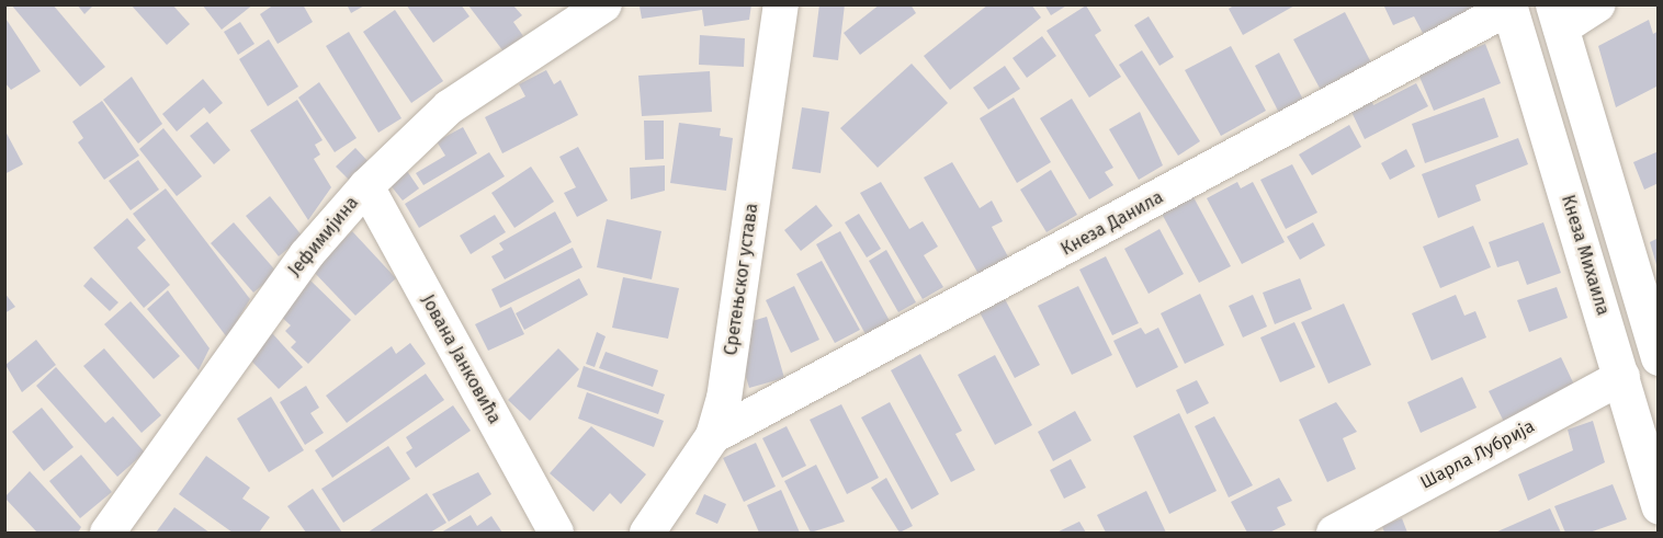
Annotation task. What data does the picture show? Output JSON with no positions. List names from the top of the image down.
{
  "streets": {
    "main road": ["Кнеза Михаила"],
    "street": [
      "Кнеза Данила",
      "Јефимијина",
      "Сретењског устава",
      "Јована Јанковића",
      "Шарла Лубрија"
    ]
  },
  "crossings": [
    ["Кнеза Данила", "Кнеза Михаила"],
    ["Кнеза Данила", "Сретењског устава"],
    ["Јефимијина", "Јована Јанковића"],
    ["Кнеза Михаила", "Шарла Лубрија"]
  ]
}
